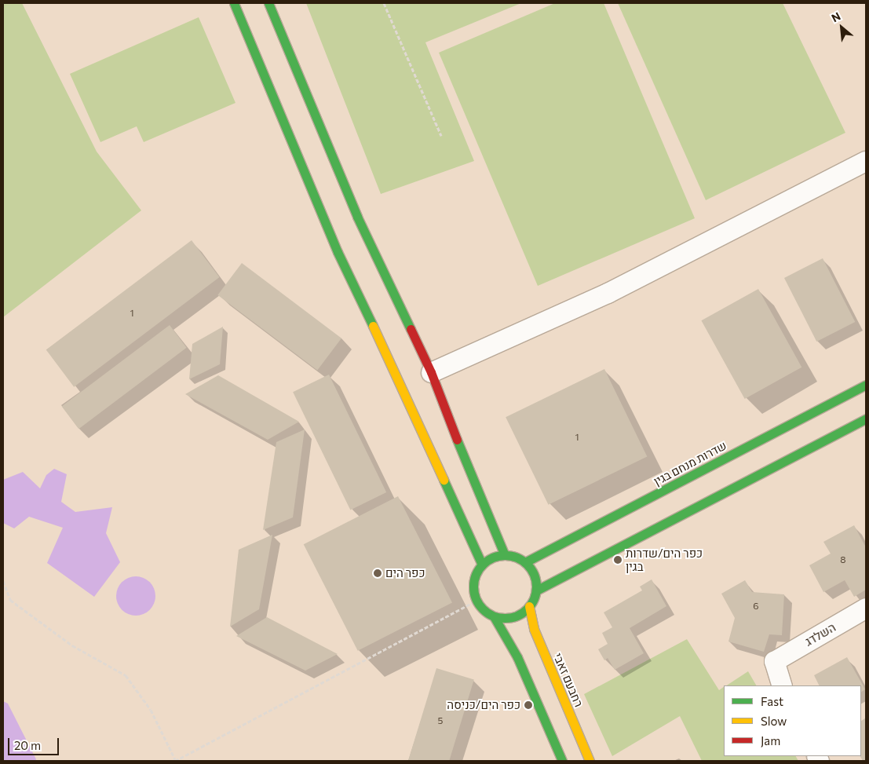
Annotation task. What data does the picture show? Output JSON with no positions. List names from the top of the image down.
{
  "streets": {
    "street": ["שדרות מנחם בגין", "השלדג", "רחבעם זאבי"]
  },
  "crossings": [
    ["שדרות מנחם בגין", "רחבעם זאבי"]
  ],
  "places": ["כפר הים/שדרות בגין", "כפר הים", "כפר הים/כניסה"],
  "house_numbers": [
    "1",
    "1",
    "8",
    "6",
    "5"
  ],
  "legend": ["Fast", "Slow", "Jam"],
  "scale_bar": "20 m",
  "north": "top left"
}
